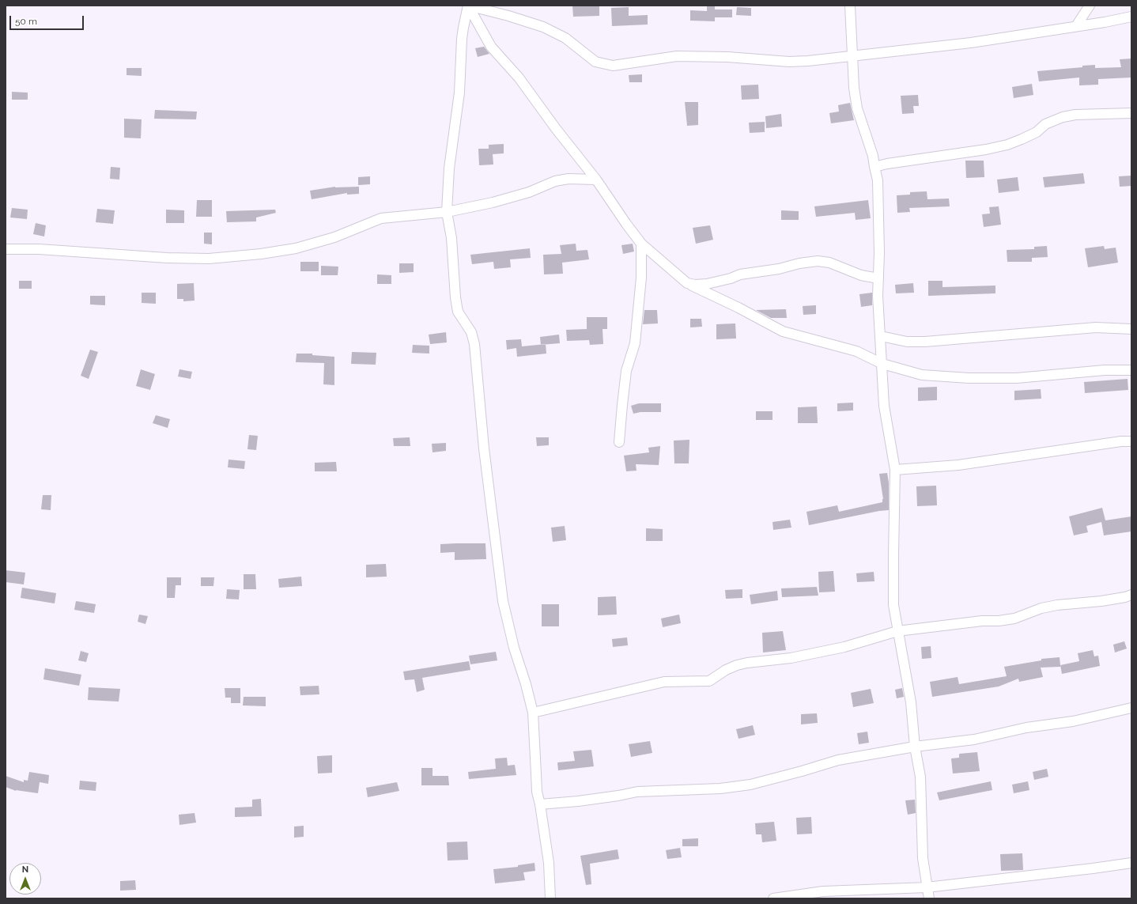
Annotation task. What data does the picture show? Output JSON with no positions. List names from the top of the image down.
{
  "scale_bar": "50 m",
  "north": "top"
}
